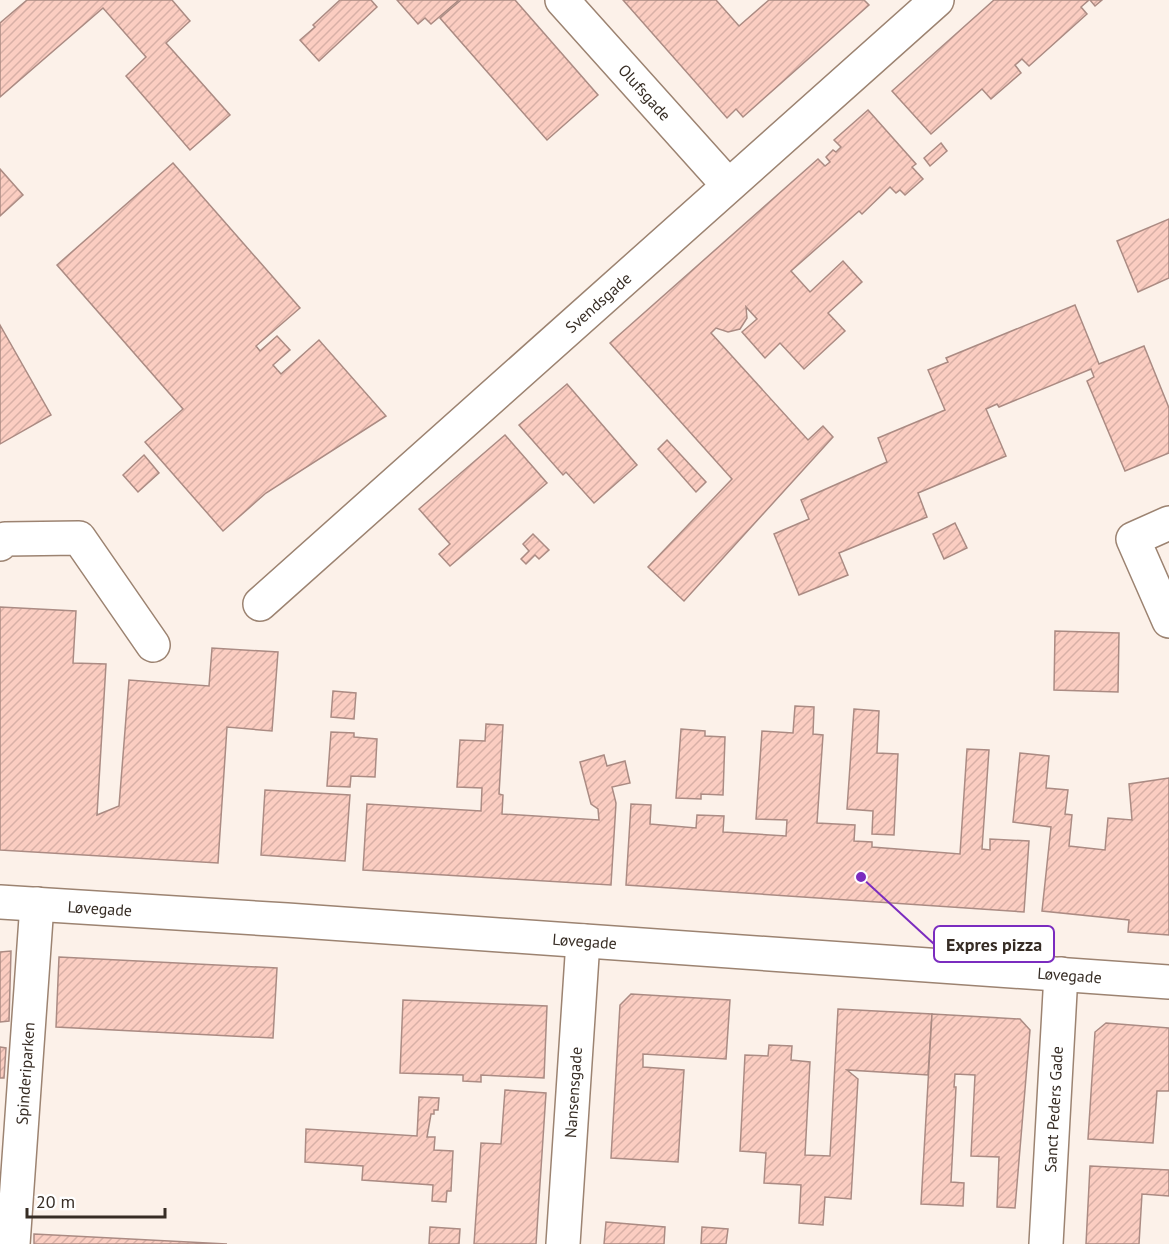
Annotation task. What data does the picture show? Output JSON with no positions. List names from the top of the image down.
{
  "streets": {
    "street": [
      "Olufsgade",
      "Svendsgade",
      "Løvegade",
      "Spinderiparken",
      "Nansensgade",
      "Sanct Peders Gade"
    ]
  },
  "crossings": [
    ["Olufsgade", "Svendsgade"],
    ["Løvegade", "Spinderiparken"],
    ["Løvegade", "Nansensgade"],
    ["Løvegade", "Sanct Peders Gade"]
  ],
  "places": ["Expres pizza"],
  "scale_bar": "20 m"
}
